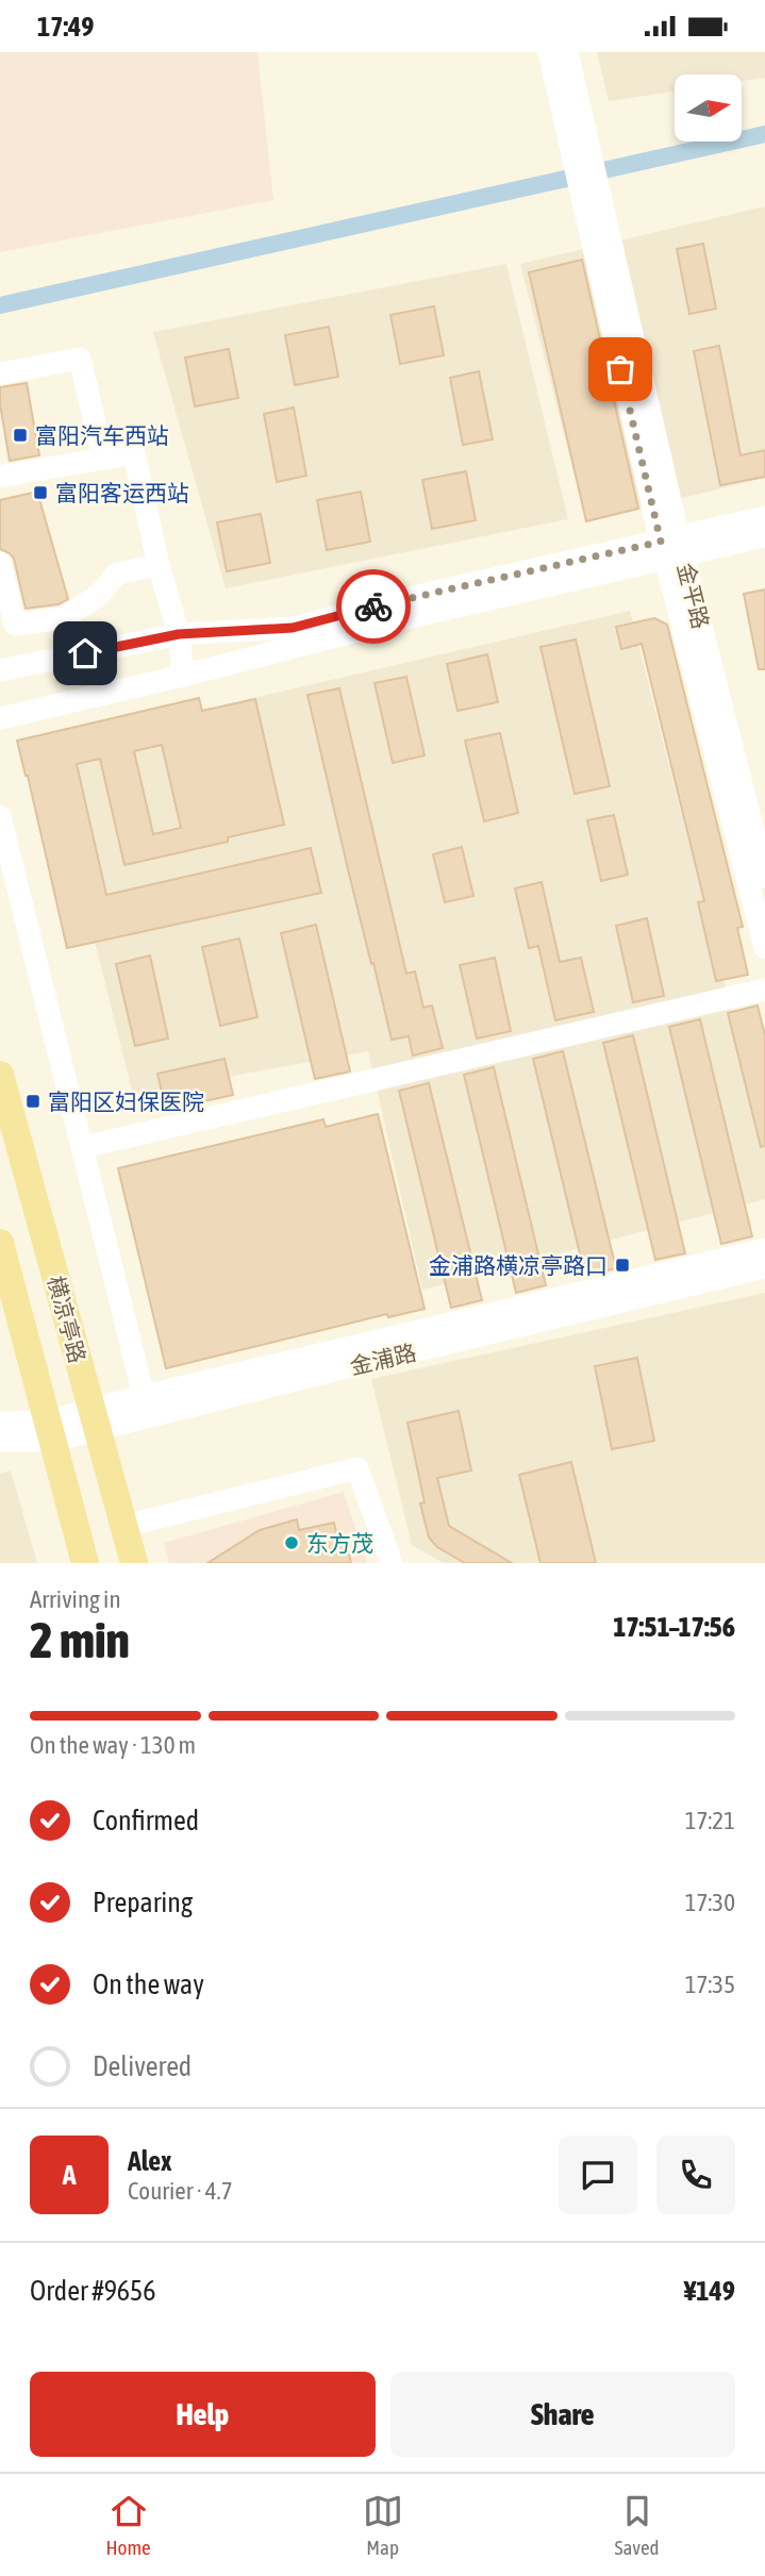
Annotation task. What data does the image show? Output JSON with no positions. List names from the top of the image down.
{
  "streets": {
    "main road": ["横凉亭路"],
    "street": ["金平路", "金浦路"]
  },
  "crossings": [
    ["横凉亭路", "金浦路"]
  ],
  "places": {
    "transit": [
      "富阳汽车西站",
      "富阳客运西站",
      "富阳区妇保医院",
      "金浦路横凉亭路口"
    ],
    "other": ["东方茂"]
  },
  "north": "right",
  "page": {
    "status": "17:49",
    "heading": ["2 min", "Arriving in", "17:51–17:56"],
    "panel": [
      "Alex",
      "Courier · 4.7",
      "Order #9656",
      "¥149"
    ],
    "bar": "On the way · 130 m",
    "list": [
      ["Confirmed", "17:21"],
      ["Preparing", "17:30"],
      ["On the way", "17:35"],
      "Delivered"
    ],
    "round": "A",
    "buttons": ["Help", "Share"],
    "tabs": ["Home", "Map", "Saved"]
  }
}
